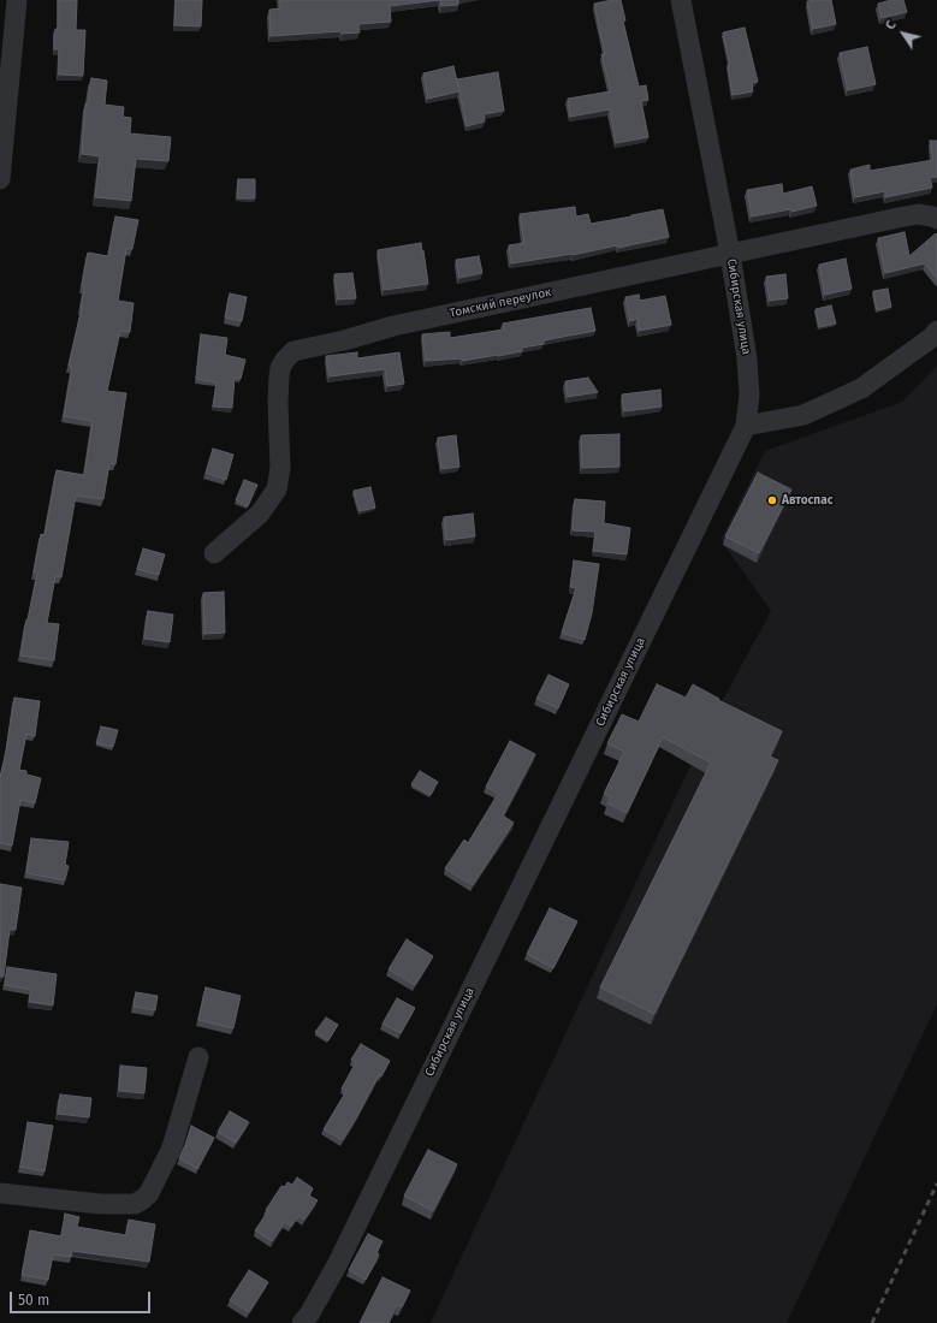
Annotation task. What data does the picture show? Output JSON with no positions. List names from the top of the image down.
{
  "streets": {
    "street": ["Томский переулок", "Сибирская улица"]
  },
  "crossings": [
    ["Томский переулок", "Сибирская улица"]
  ],
  "places": ["Автоспас"],
  "scale_bar": "50 m",
  "north": "top left"
}
